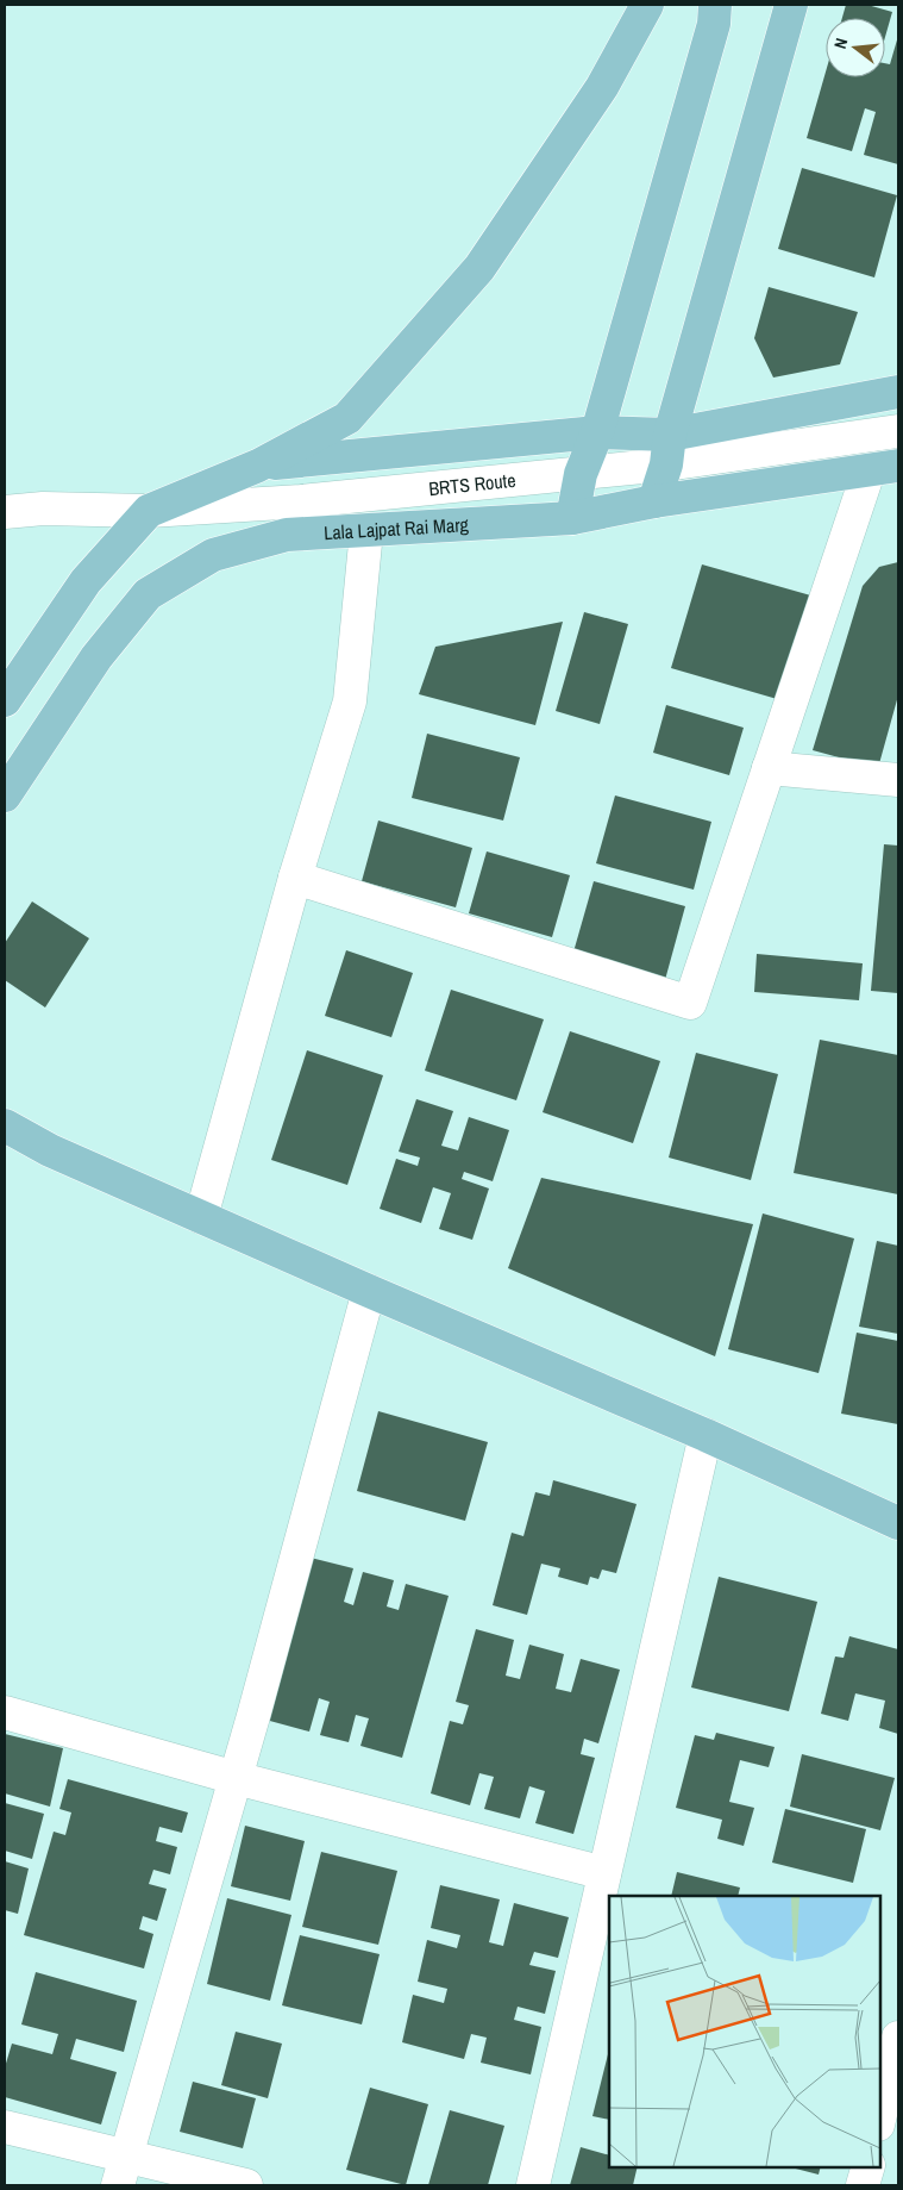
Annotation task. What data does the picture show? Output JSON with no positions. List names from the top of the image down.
{
  "streets": {
    "main road": ["Lala Lajpat Rai Marg"],
    "street": ["BRTS Route"]
  },
  "north": "left"
}
